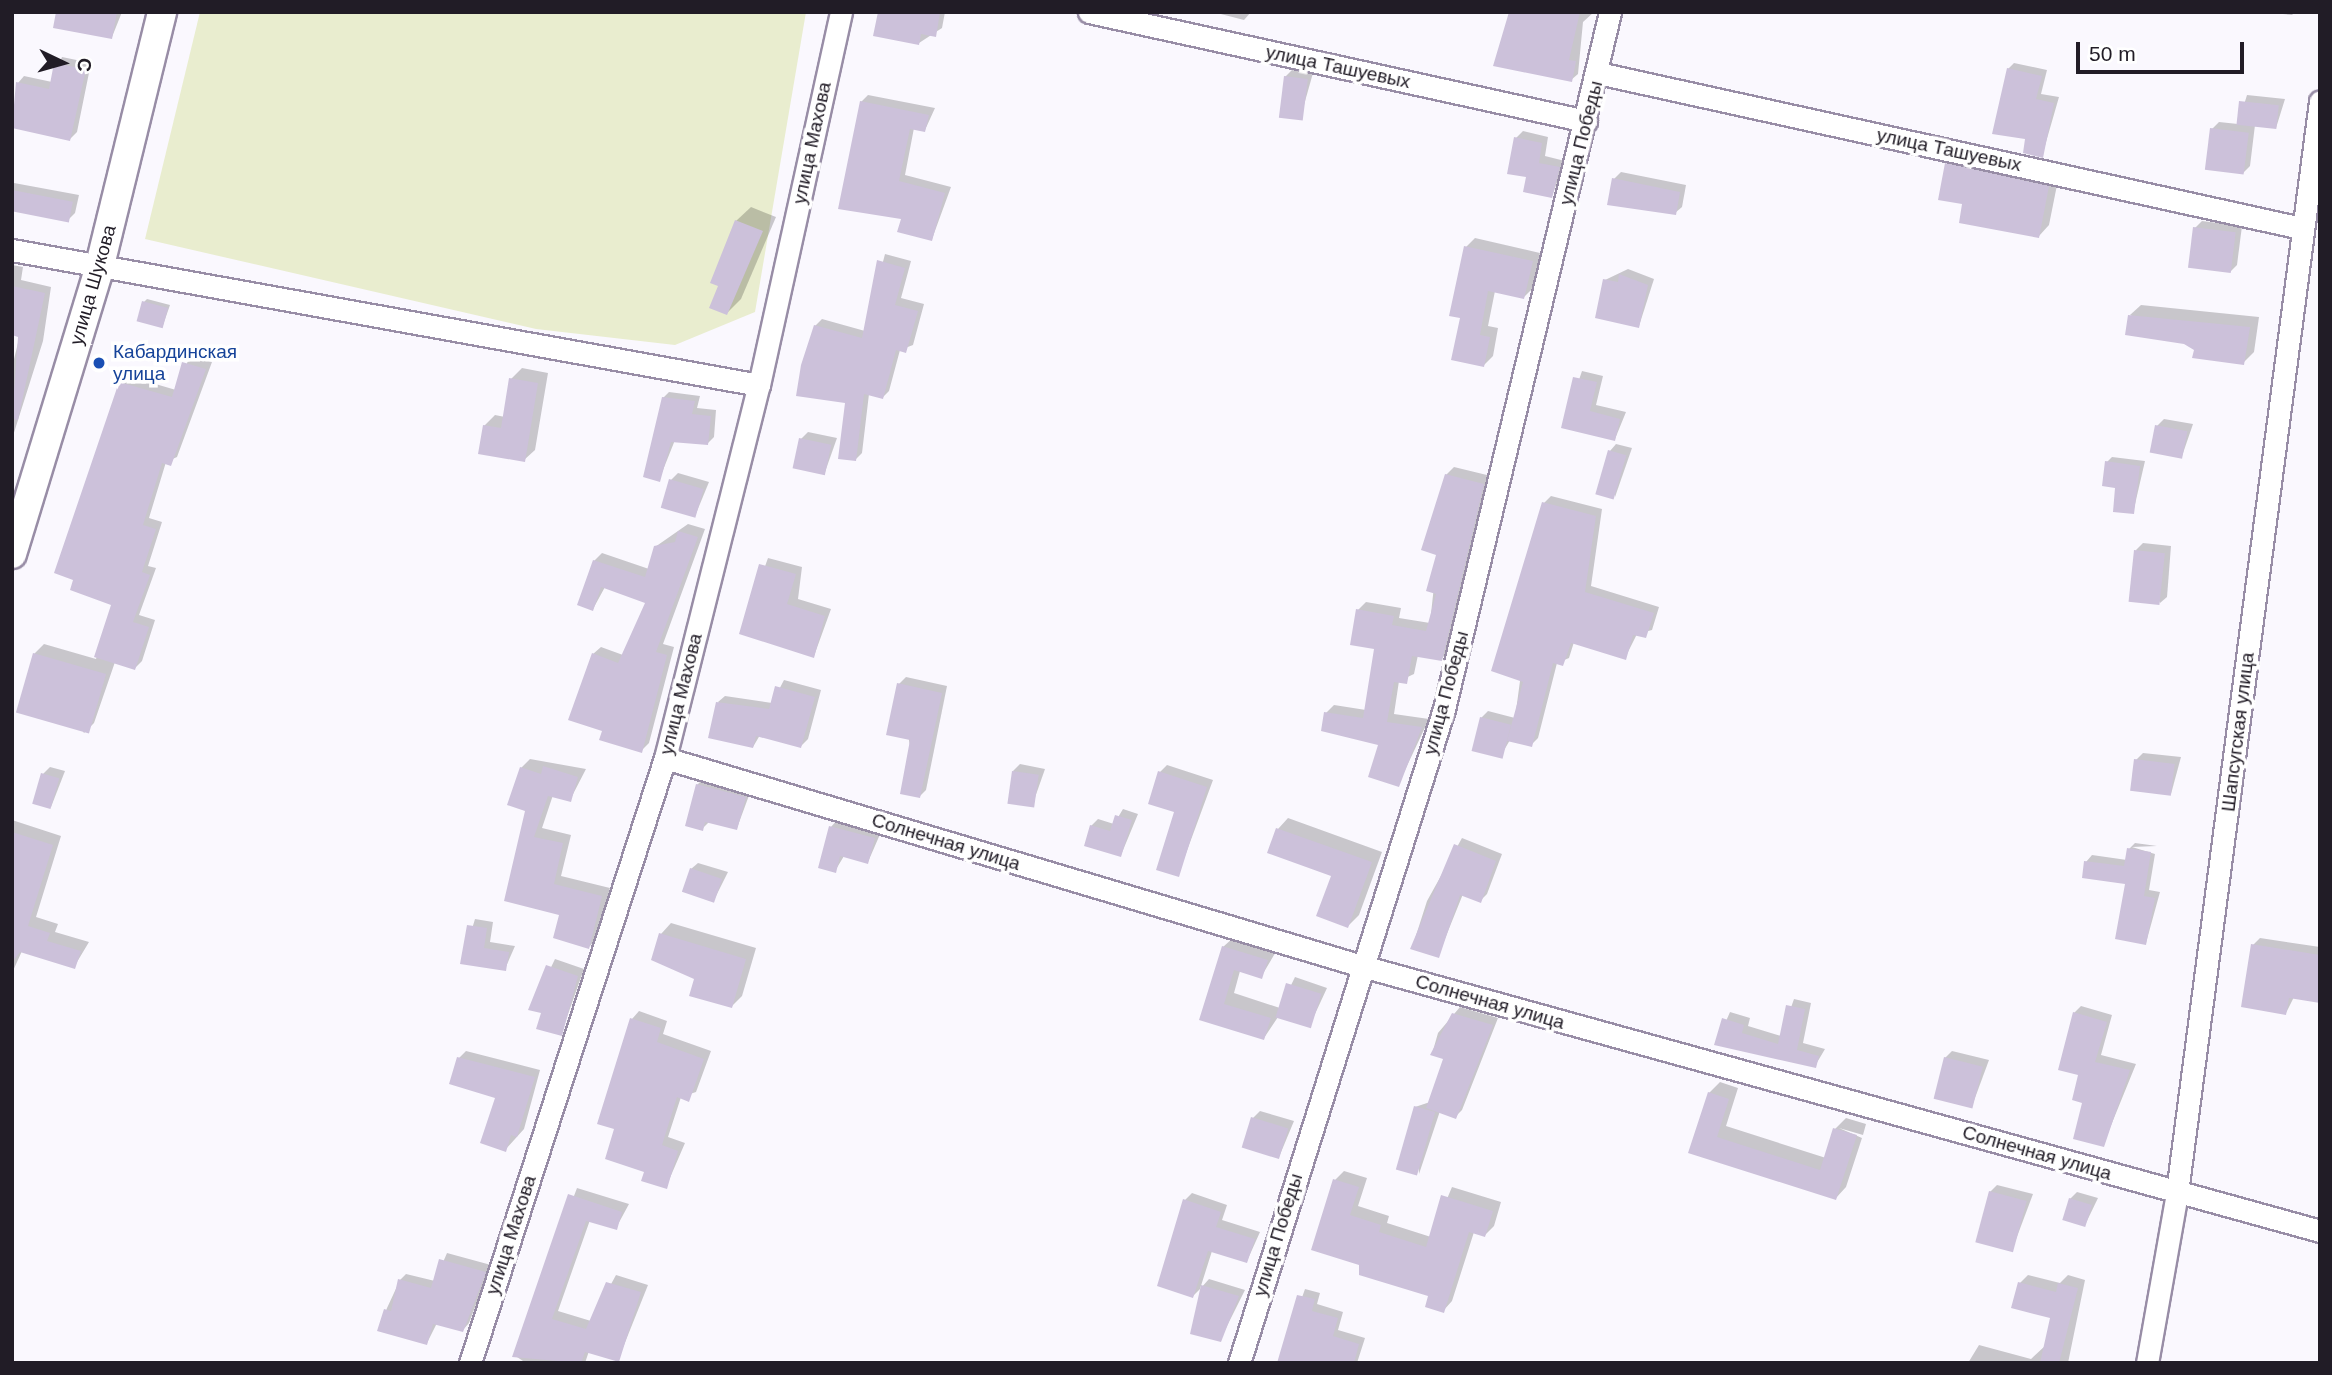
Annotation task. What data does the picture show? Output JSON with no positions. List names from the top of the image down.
{
  "streets": {
    "main road": ["улица Шукова"],
    "street": [
      "улица Ташуевых",
      "улица Махова",
      "улица Победы",
      "Шапсугская улица",
      "Солнечная улица"
    ]
  },
  "crossings": [
    ["улица Ташуевых", "улица Победы"],
    ["улица Ташуевых", "Шапсугская улица"],
    ["улица Махова", "Солнечная улица"],
    ["улица Победы", "Солнечная улица"],
    ["Шапсугская улица", "Солнечная улица"]
  ],
  "places": ["Кабардинская улица"],
  "scale_bar": "50 m",
  "north": "right"
}
